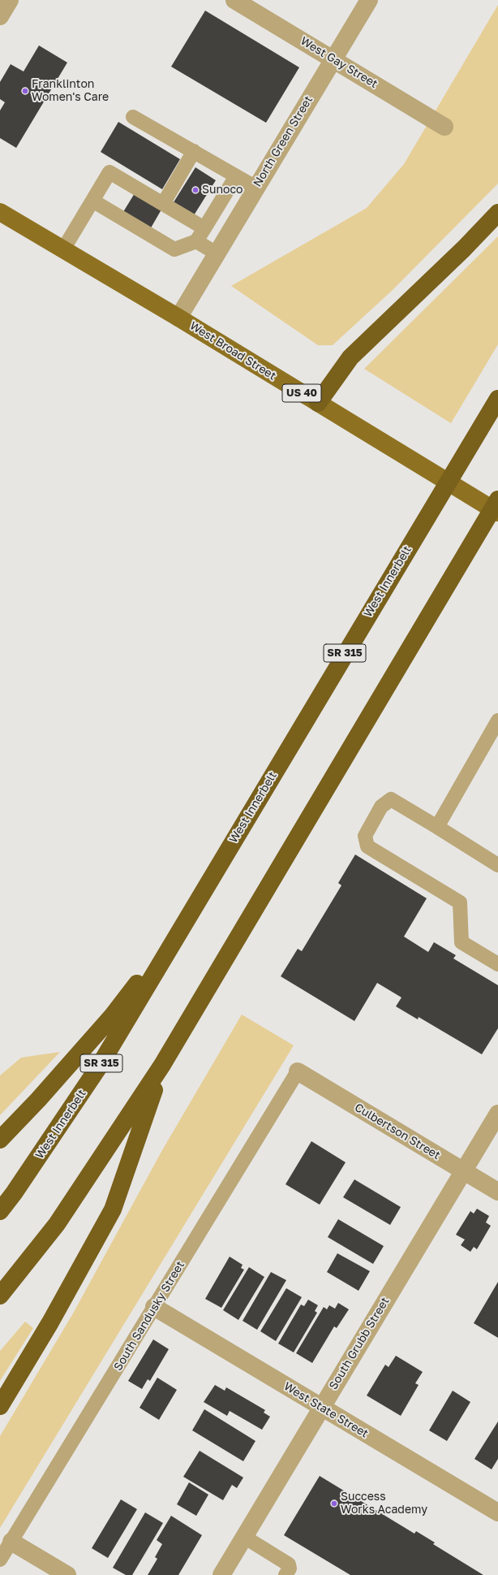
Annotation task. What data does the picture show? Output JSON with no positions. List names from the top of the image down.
{
  "streets": {
    "highway": ["West Innerbelt", "SR 315"],
    "main road": ["West Broad Street", "US 40"],
    "street": [
      "West Gay Street",
      "North Green Street",
      "Culbertson Street",
      "South Grubb Street",
      "West State Street"
    ],
    "lane": ["South Sandusky Street"]
  },
  "crossings": [
    ["West Gay Street", "North Green Street"],
    ["North Green Street", "West Broad Street"],
    ["Culbertson Street", "South Sandusky Street"],
    ["Culbertson Street", "South Grubb Street"],
    ["South Sandusky Street", "West State Street"],
    ["South Grubb Street", "West State Street"]
  ],
  "places": ["Franklinton Women's Care", "Sunoco", "Success Works Academy"]
}
